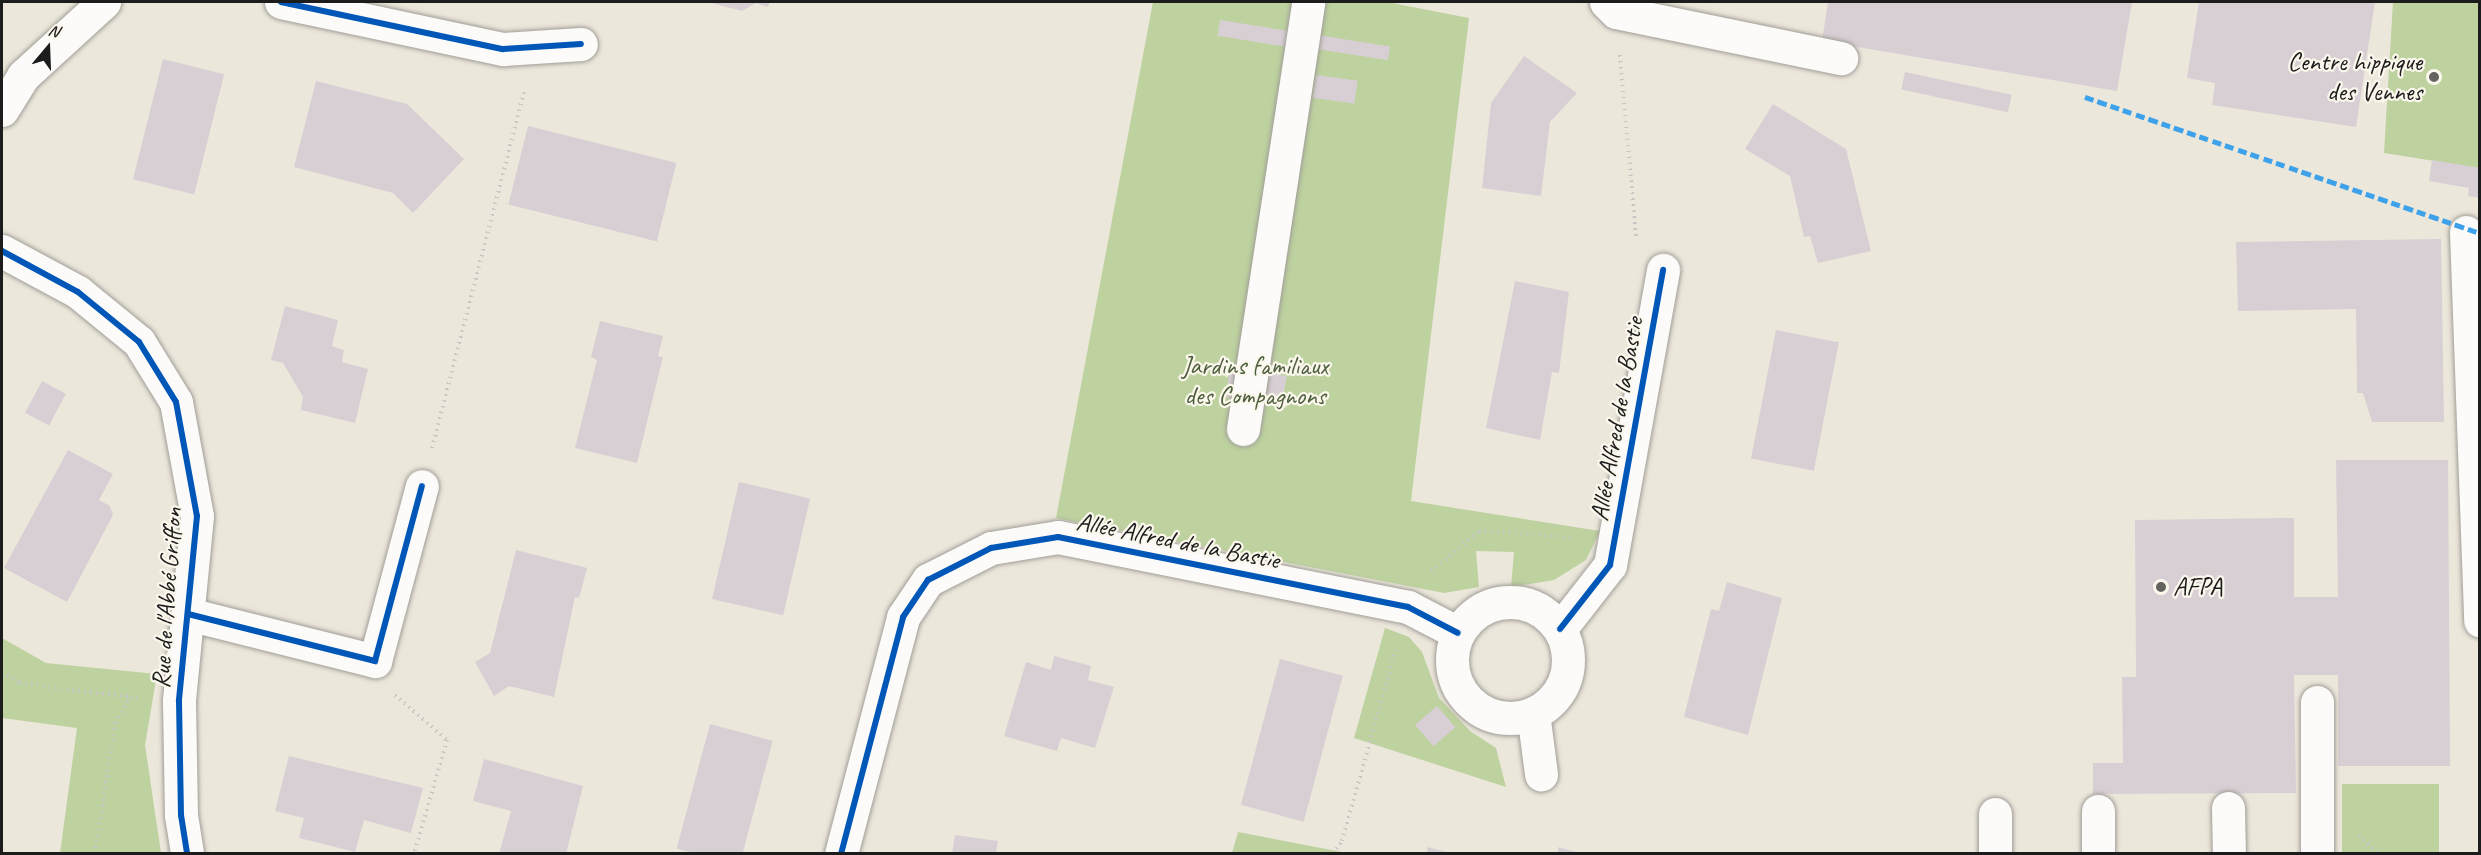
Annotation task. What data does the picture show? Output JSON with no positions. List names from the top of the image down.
{
  "streets": {
    "street": ["Allée Alfred de la Bastie", "Rue de l'Abbé Griffon"]
  },
  "parks": ["Jardins familiaux des Compagnons"],
  "places": ["Centre hippique des Vennes", "AFPA"],
  "north": "top"
}
